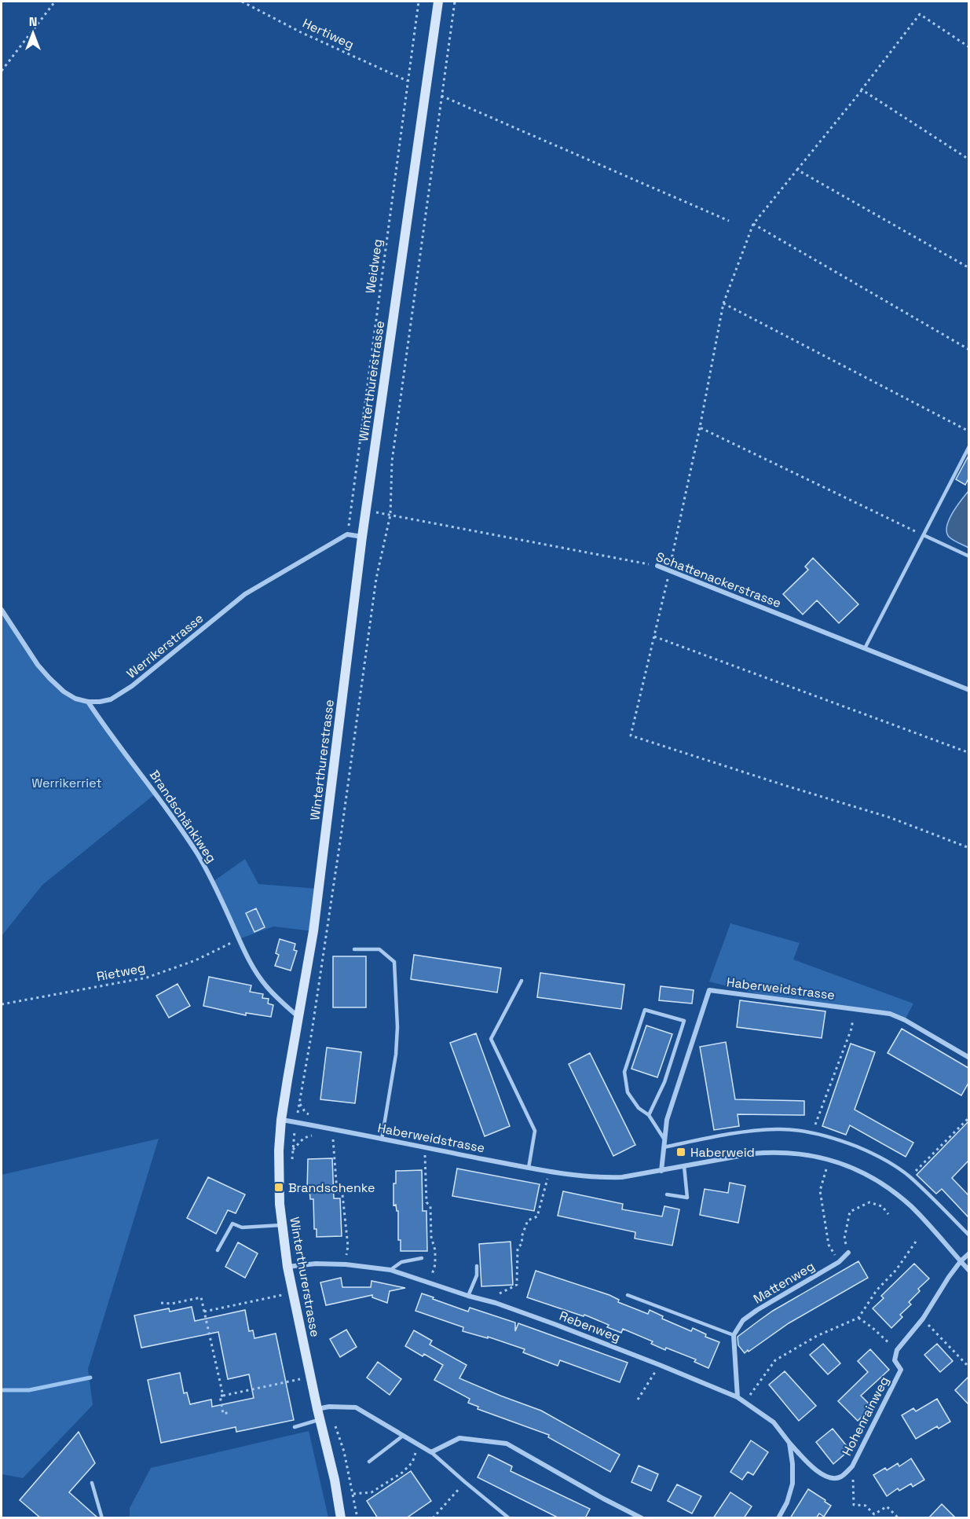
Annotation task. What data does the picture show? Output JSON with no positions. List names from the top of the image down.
{
  "streets": {
    "main road": ["Winterthurerstrasse"],
    "street": [
      "Schattenackerstrasse",
      "Werrikerstrasse",
      "Brandschänkiweg",
      "Haberweidstrasse",
      "Mattenweg",
      "Rebenweg",
      "Hohenrainweg"
    ],
    "path": ["Hertiweg", "Weidweg", "Rietweg"]
  },
  "crossings": [
    ["Hertiweg", "Weidweg"],
    ["Weidweg", "Werrikerstrasse"],
    ["Winterthurerstrasse", "Schattenackerstrasse"],
    ["Winterthurerstrasse", "Brandschänkiweg"],
    ["Winterthurerstrasse", "Haberweidstrasse"],
    ["Winterthurerstrasse", "Rebenweg"],
    ["Werrikerstrasse", "Brandschänkiweg"],
    ["Brandschänkiweg", "Rietweg"],
    ["Rebenweg", "Hohenrainweg"]
  ],
  "parks": ["Werrikerriet"],
  "places": {
    "transit": ["Haberweid", "Brandschenke"]
  },
  "north": "top"
}
